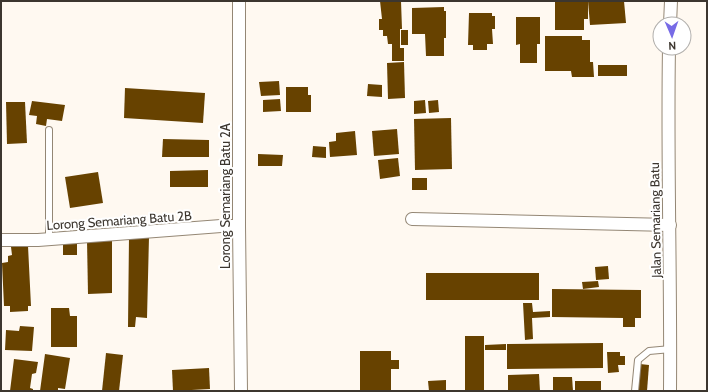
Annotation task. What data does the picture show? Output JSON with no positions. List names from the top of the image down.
{
  "streets": {
    "street": ["Lorong Semariang Batu 2A", "Lorong Semariang Batu 2B", "Jalan Semariang Batu"]
  },
  "crossings": [
    ["Lorong Semariang Batu 2A", "Lorong Semariang Batu 2B"]
  ],
  "north": "bottom"
}
